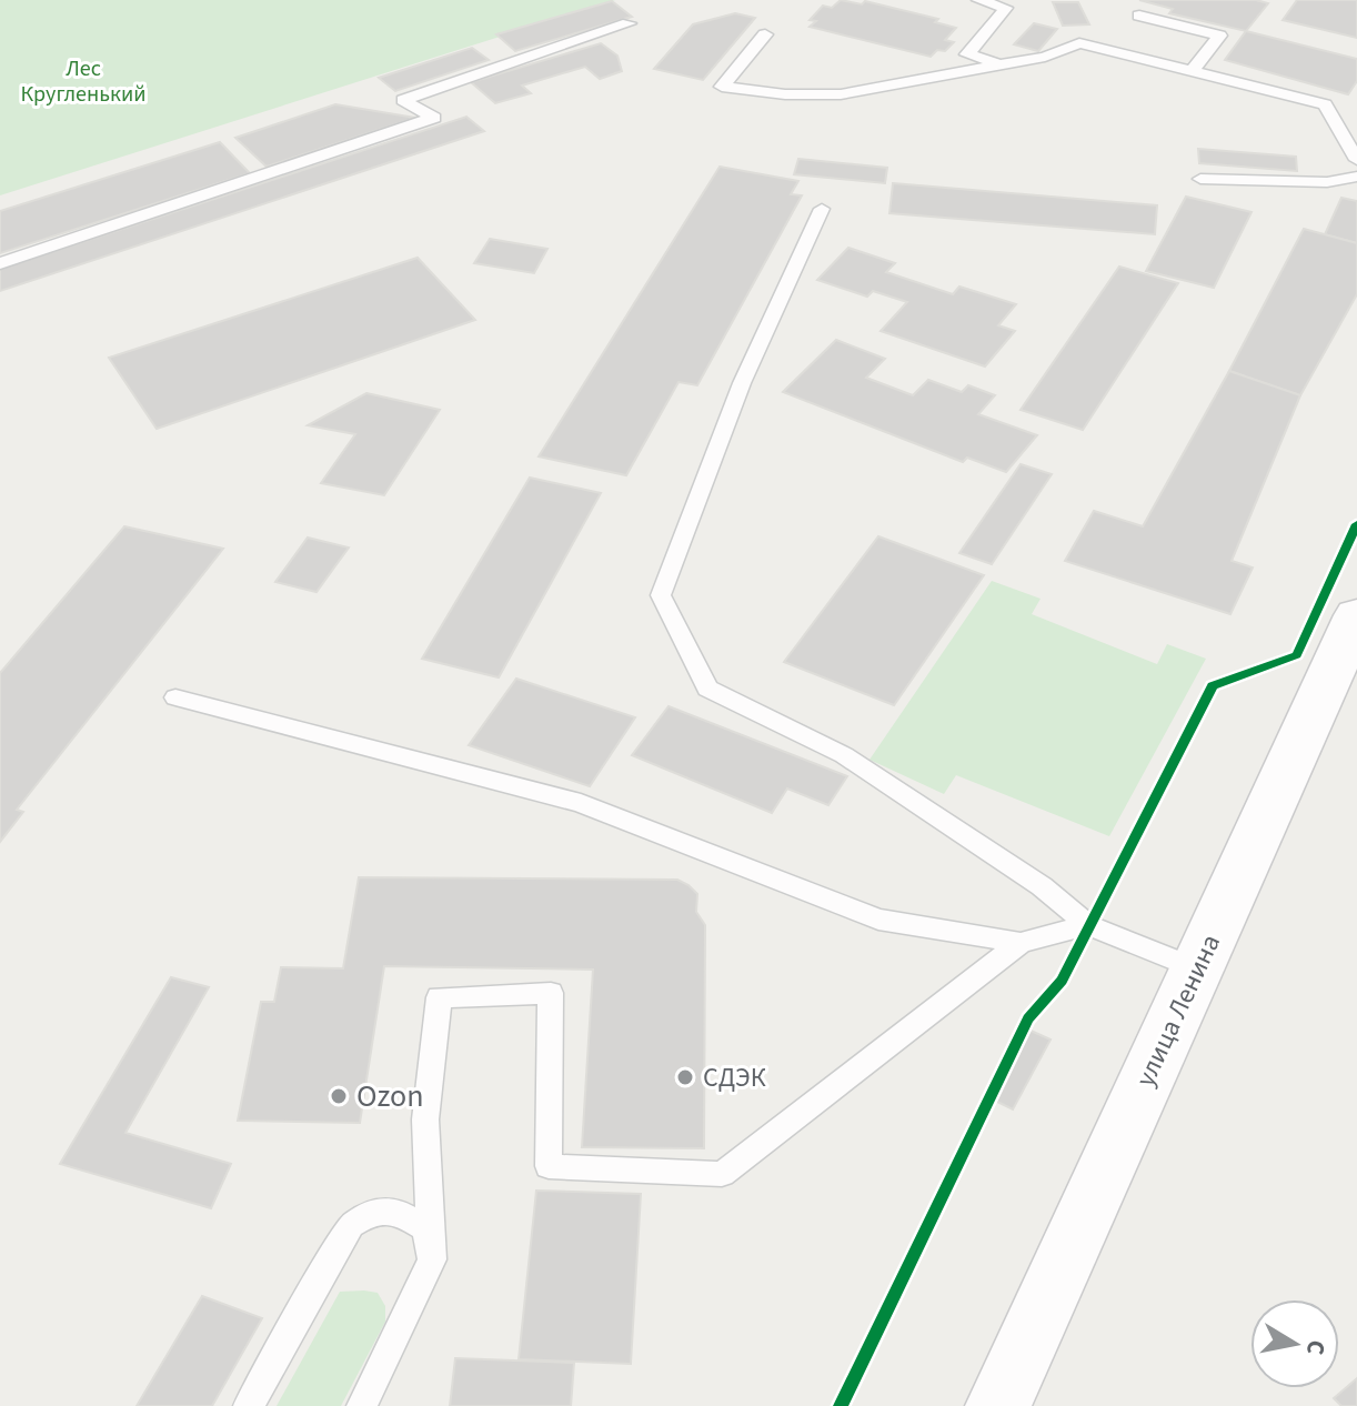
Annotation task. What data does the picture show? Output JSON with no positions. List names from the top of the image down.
{
  "streets": {
    "main road": ["улица Ленина"]
  },
  "parks": ["Лес Кругленький"],
  "places": ["СДЭК", "Ozon"],
  "north": "right"
}
